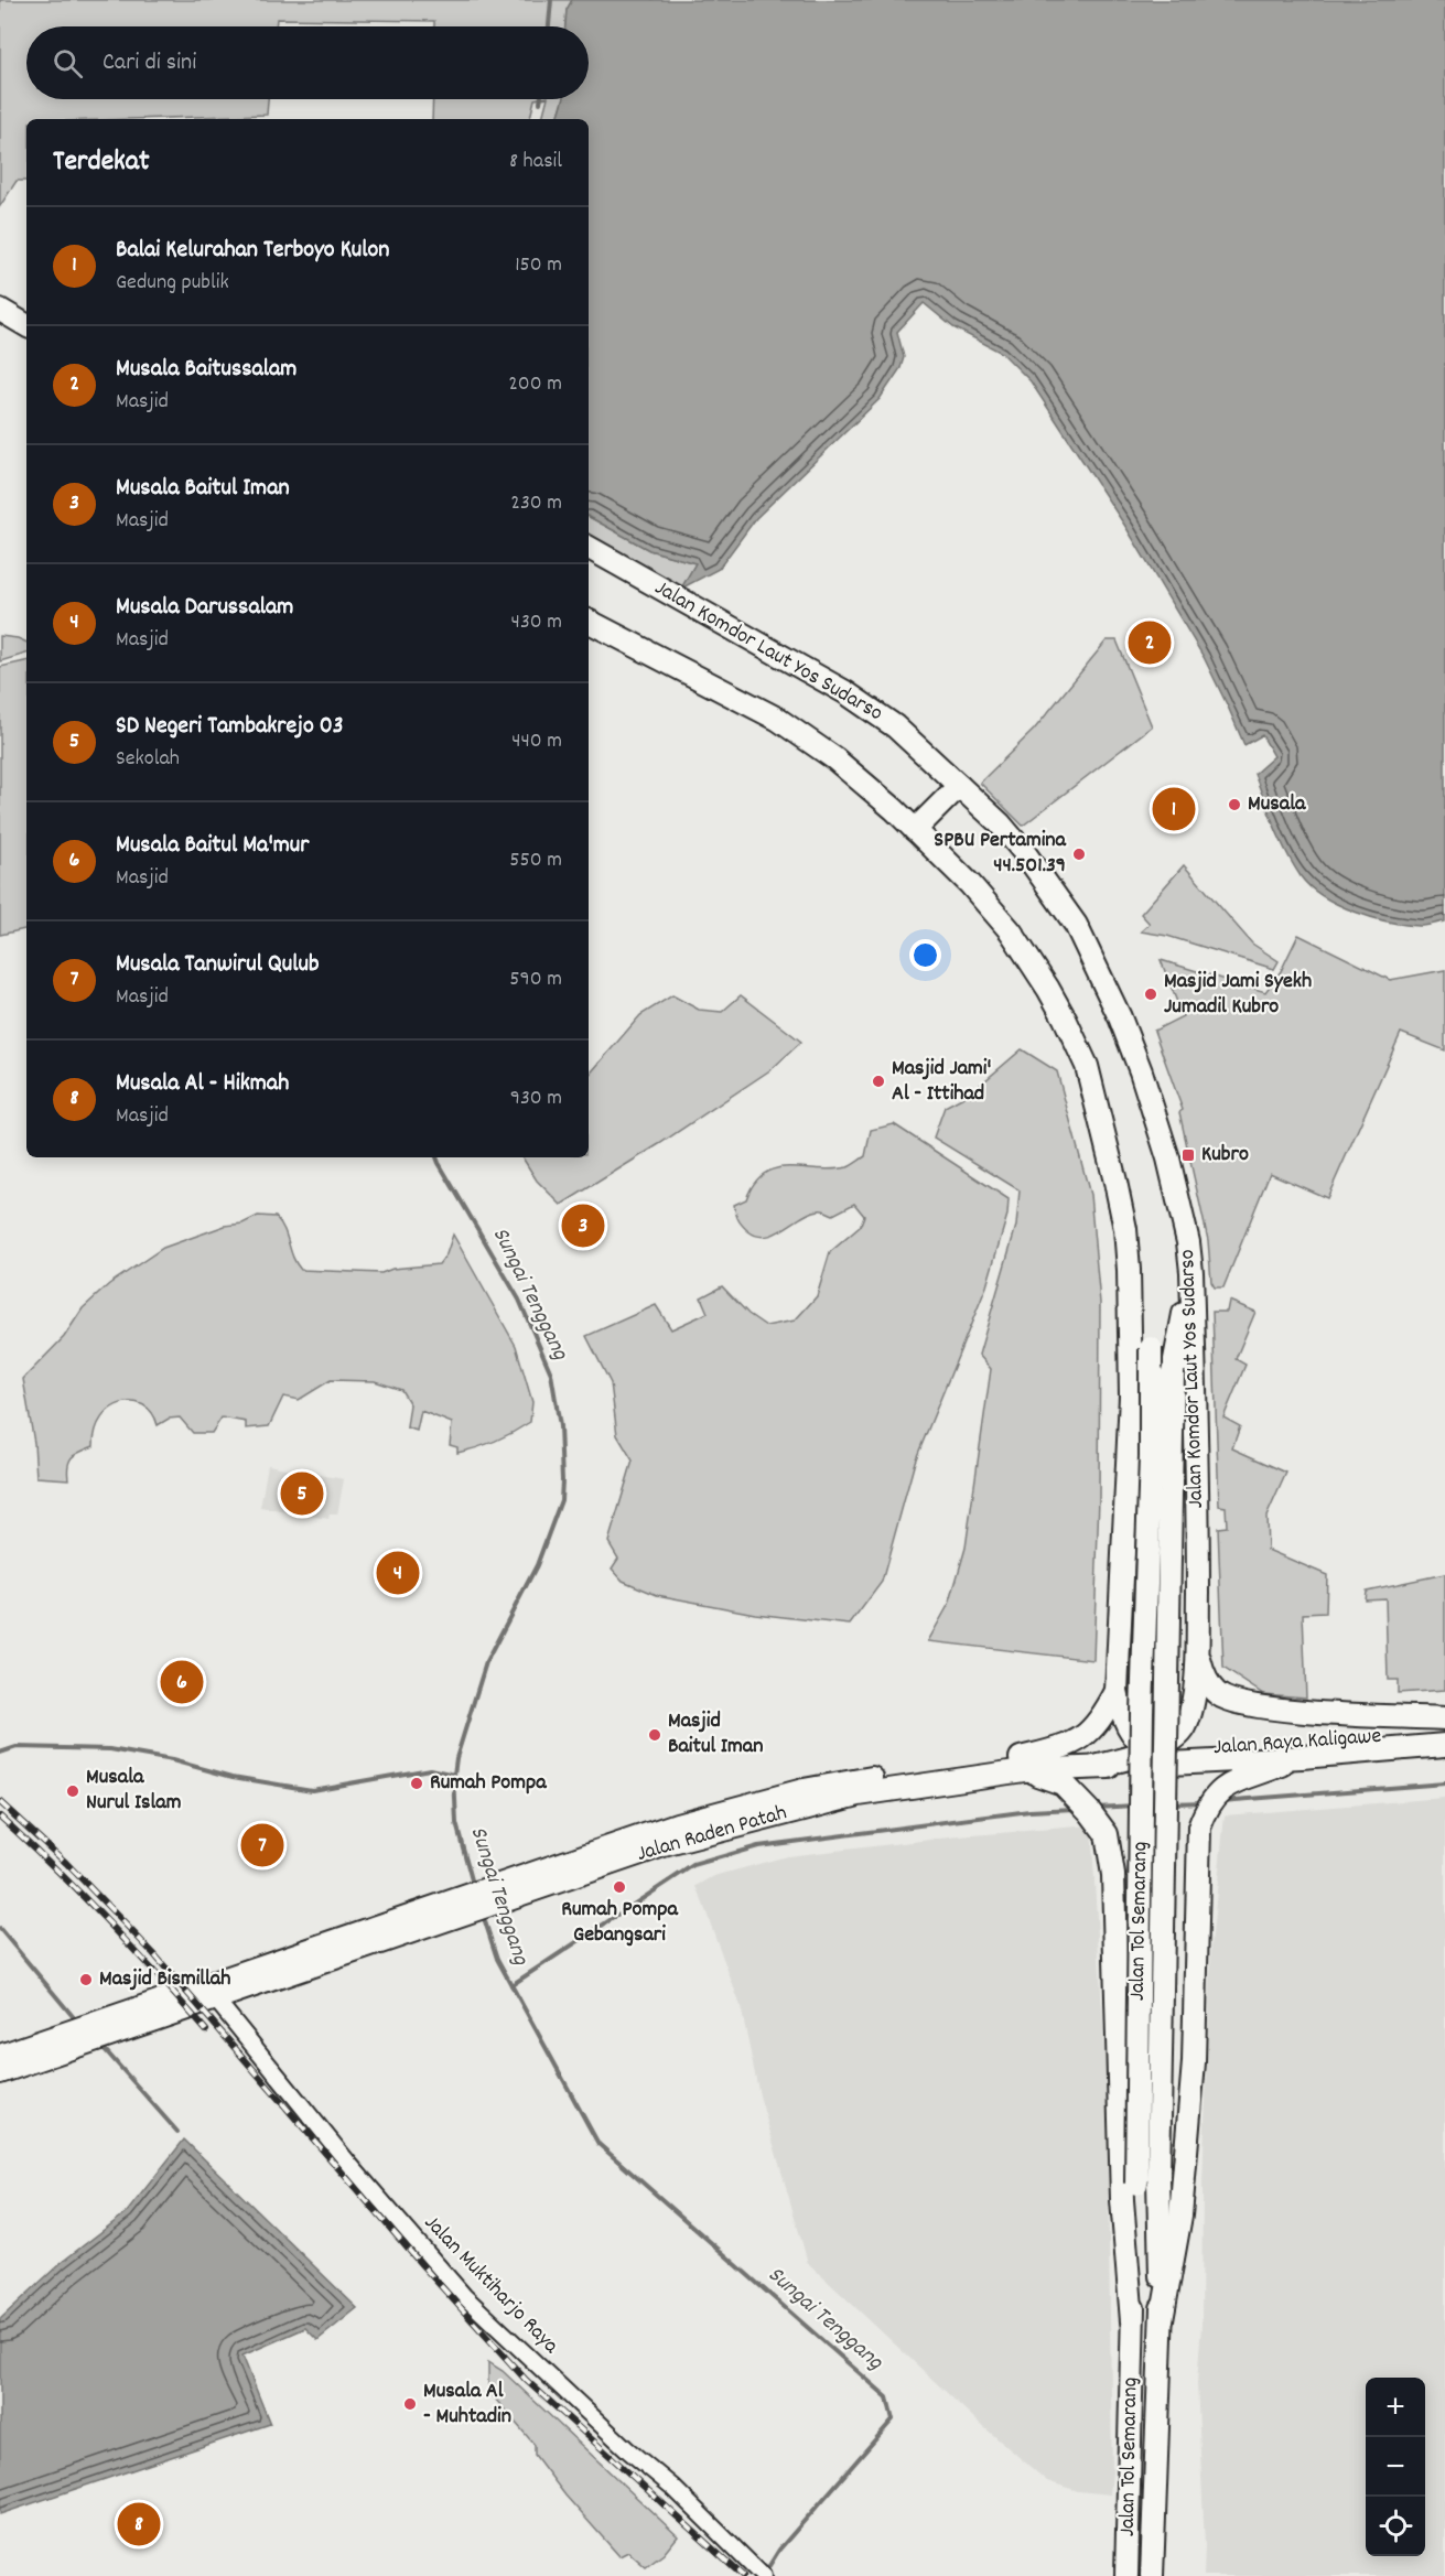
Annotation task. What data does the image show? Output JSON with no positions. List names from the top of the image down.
{
  "streets": {
    "highway": [
      "Jalan Komdor Laut Yos Sudarso",
      "Jalan Raya Kaligawe",
      "Jalan Raden Patah",
      "Jalan Tol Semarang"
    ],
    "street": ["Jalan Muktiharjo Raya"]
  },
  "crossings": [
    ["Jalan Komdor Laut Yos Sudarso", "Jalan Raya Kaligawe"],
    ["Jalan Komdor Laut Yos Sudarso", "Jalan Raden Patah"],
    ["Jalan Komdor Laut Yos Sudarso", "Jalan Tol Semarang"],
    ["Jalan Raya Kaligawe", "Jalan Raden Patah"],
    ["Jalan Raden Patah", "Jalan Muktiharjo Raya"]
  ],
  "water": ["Sungai Tenggang"],
  "places": {
    "other": [
      "Musala",
      "SPBU Pertamina 44.501.39",
      "Masjid Jami Syekh Jumadil Kubro",
      "Masjid Jami' Al - Ittihad",
      "Masjid Baitul Iman",
      "Rumah Pompa",
      "Musala Nurul Islam",
      "Rumah Pompa Gebangsari",
      "Masjid Bismillah",
      "Musala Al - Muhtadin"
    ],
    "transit": ["Kubro"]
  },
  "page": {
    "search": "Cari di sini",
    "heading": ["Terdekat", "8 hasil"],
    "list": [
      {
        "mark": "1",
        "name": "Balai Kelurahan Terboyo Kulon",
        "note": "Gedung publik",
        "value": "150 m"
      },
      {
        "mark": "2",
        "name": "Musala Baitussalam",
        "note": "Masjid",
        "value": "200 m"
      },
      {
        "mark": "3",
        "name": "Musala Baitul Iman",
        "note": "Masjid",
        "value": "230 m"
      },
      {
        "mark": "4",
        "name": "Musala Darussalam",
        "note": "Masjid",
        "value": "430 m"
      },
      {
        "mark": "5",
        "name": "SD Negeri Tambakrejo 03",
        "note": "Sekolah",
        "value": "440 m"
      },
      {
        "mark": "6",
        "name": "Musala Baitul Ma'mur",
        "note": "Masjid",
        "value": "550 m"
      },
      {
        "mark": "7",
        "name": "Musala Tanwirul Qulub",
        "note": "Masjid",
        "value": "590 m"
      },
      {
        "mark": "8",
        "name": "Musala Al - Hikmah",
        "note": "Masjid",
        "value": "930 m"
      }
    ],
    "pins": [
      "2",
      "1",
      "3",
      "5",
      "4",
      "6",
      "7",
      "8"
    ],
    "map_buttons": ["+", "−"]
  }
}
